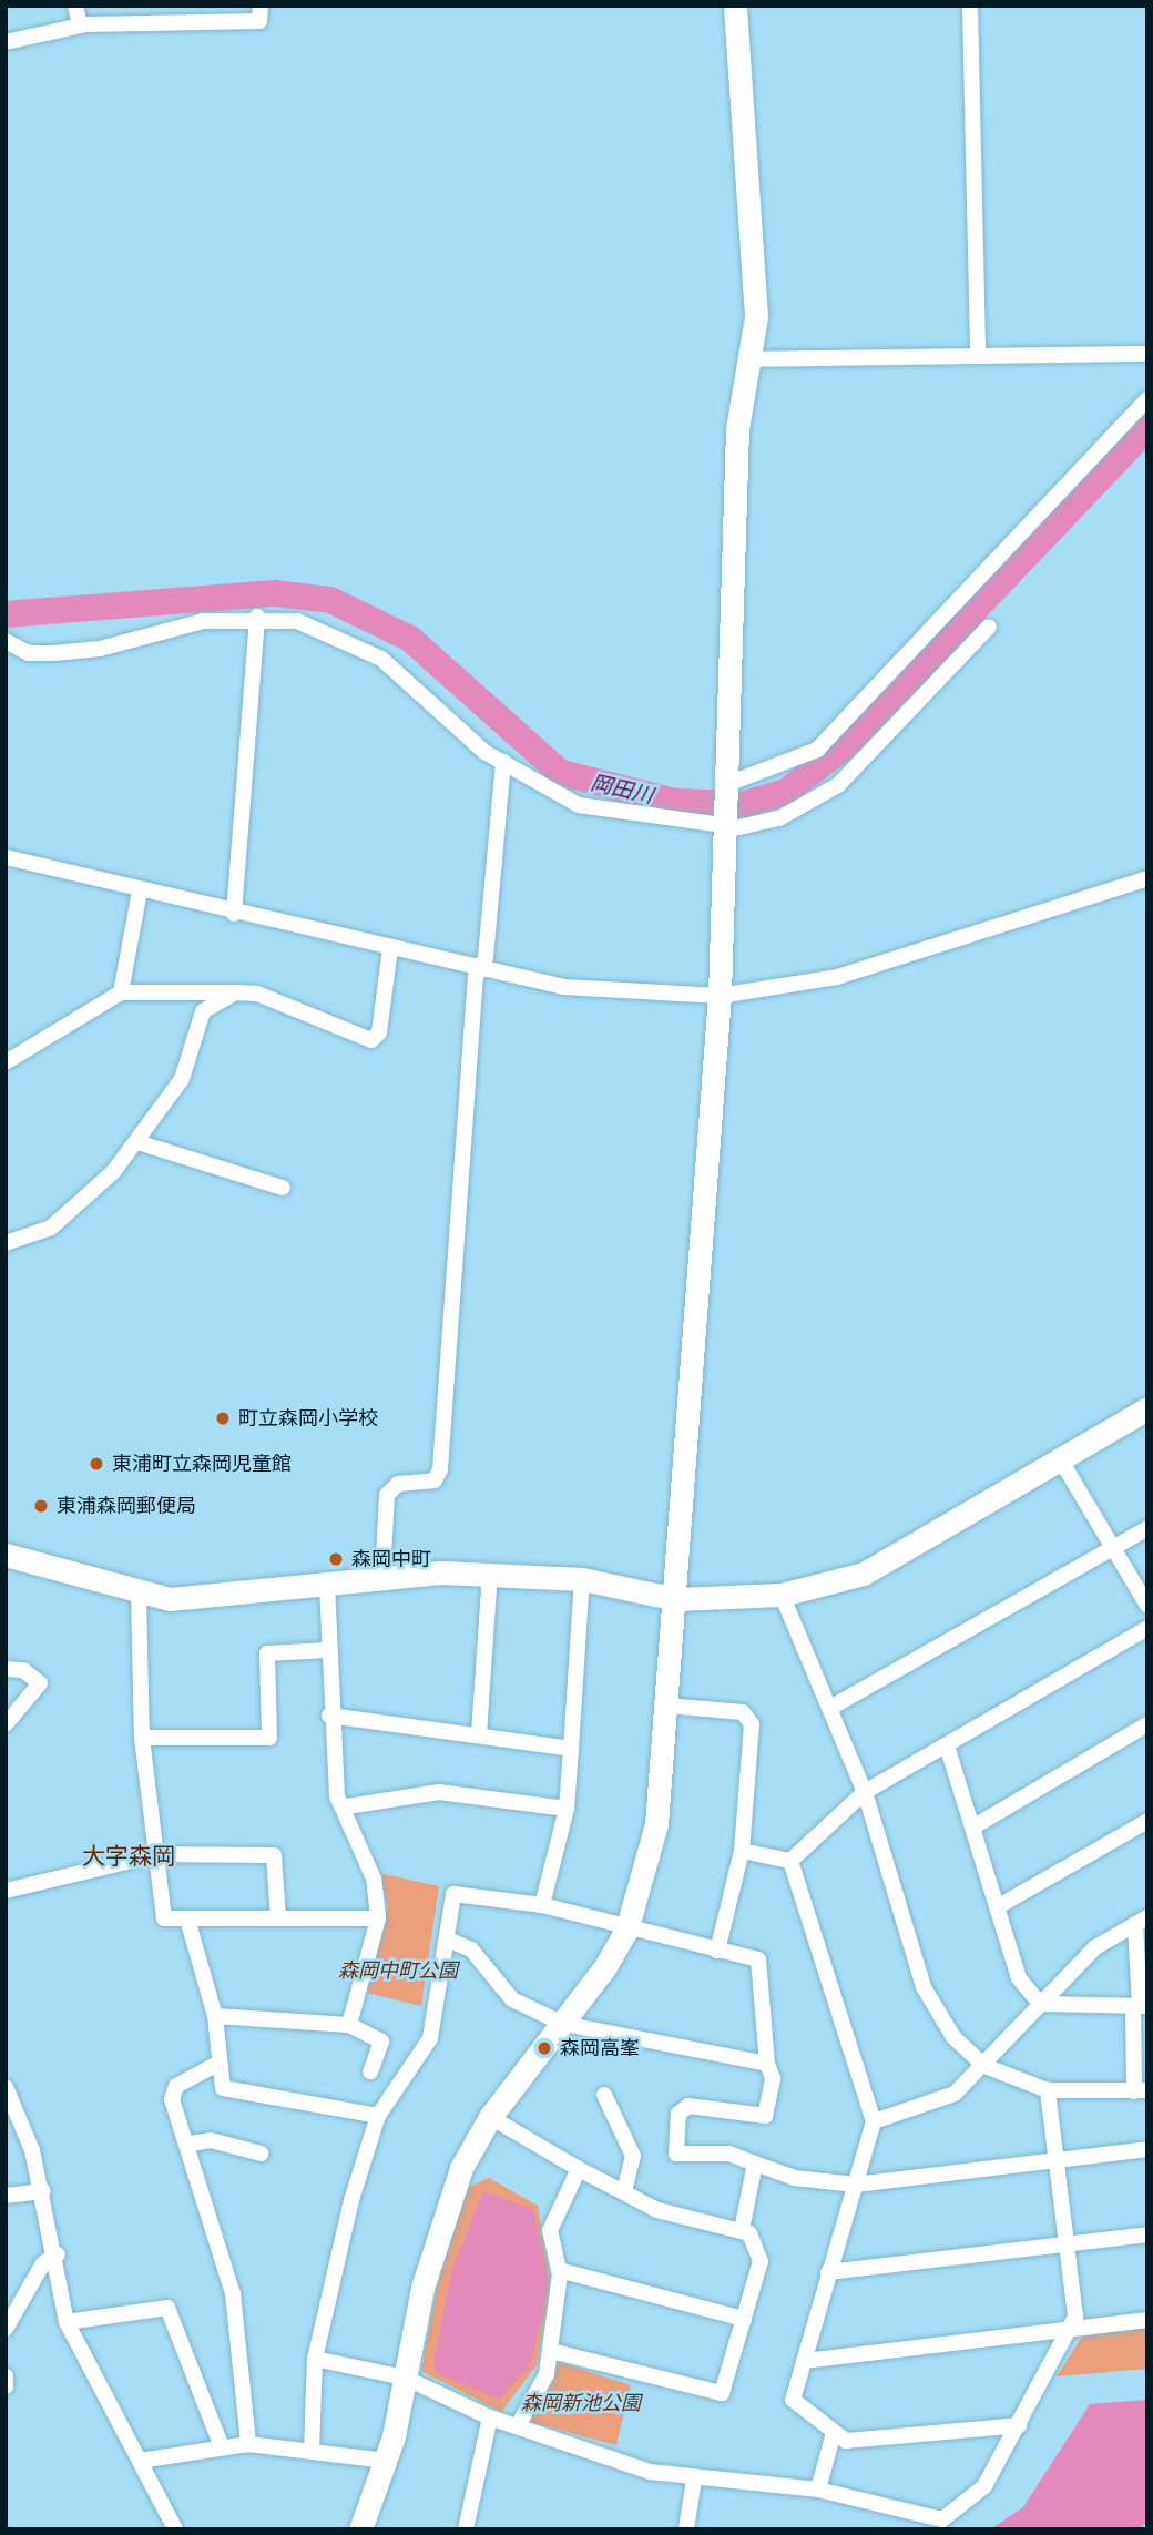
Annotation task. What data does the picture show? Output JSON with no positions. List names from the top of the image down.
{
  "districts": ["大字森岡"],
  "water": ["岡田川"],
  "parks": ["森岡中町公園", "森岡新池公園"],
  "places": [
    "町立森岡小学校",
    "東浦町立森岡児童館",
    "東浦森岡郵便局",
    "森岡中町",
    "森岡高峯"
  ]
}
